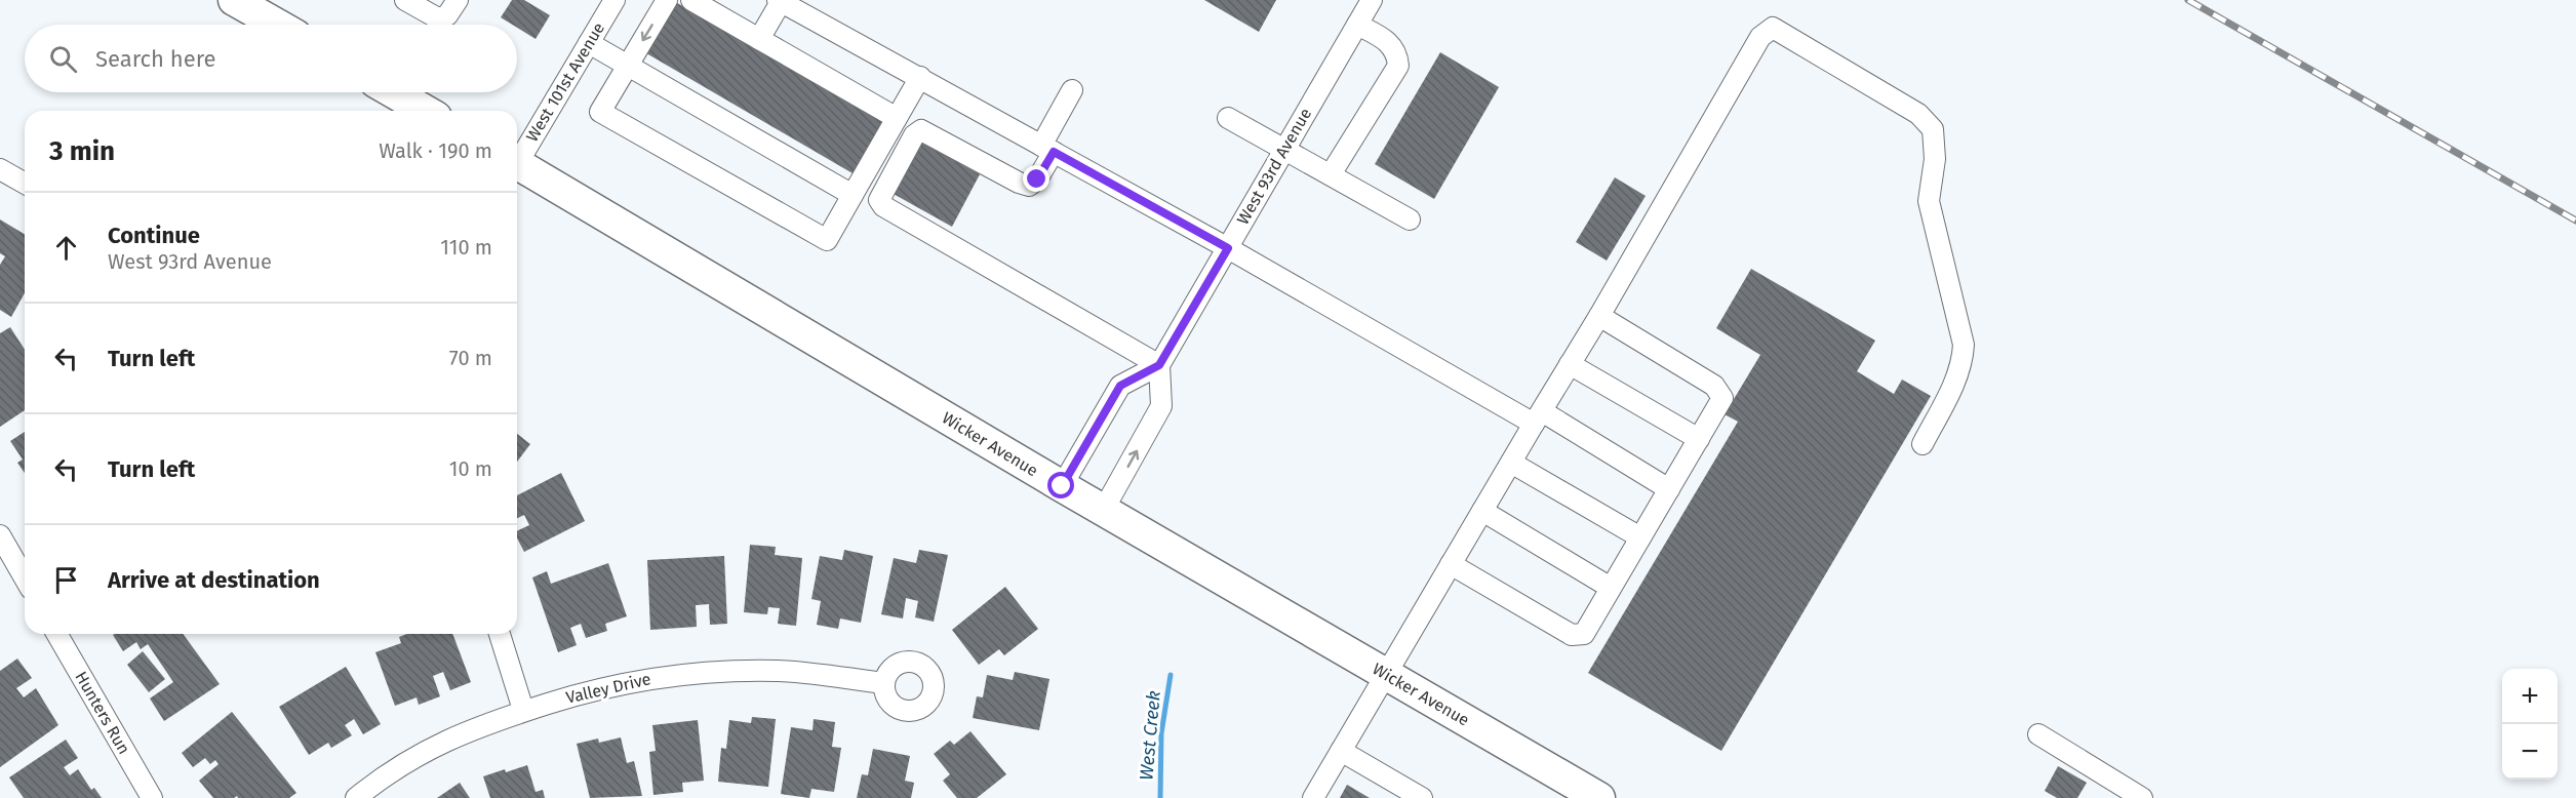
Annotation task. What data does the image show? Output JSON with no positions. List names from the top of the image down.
{
  "streets": {
    "highway": ["Wicker Avenue"],
    "street": [
      "West 101st Avenue",
      "West 93rd Avenue",
      "Valley Drive",
      "Hunters Run"
    ]
  },
  "water": ["West Creek"],
  "page": {
    "search": "Search here",
    "heading": ["3 min", "Walk · 190 m"],
    "list": [
      ["Continue", "West 93rd Avenue", "110 m"],
      ["Turn left", "70 m"],
      ["Turn left", "10 m"],
      "Arrive at destination"
    ],
    "map_buttons": ["+", "−"]
  }
}
